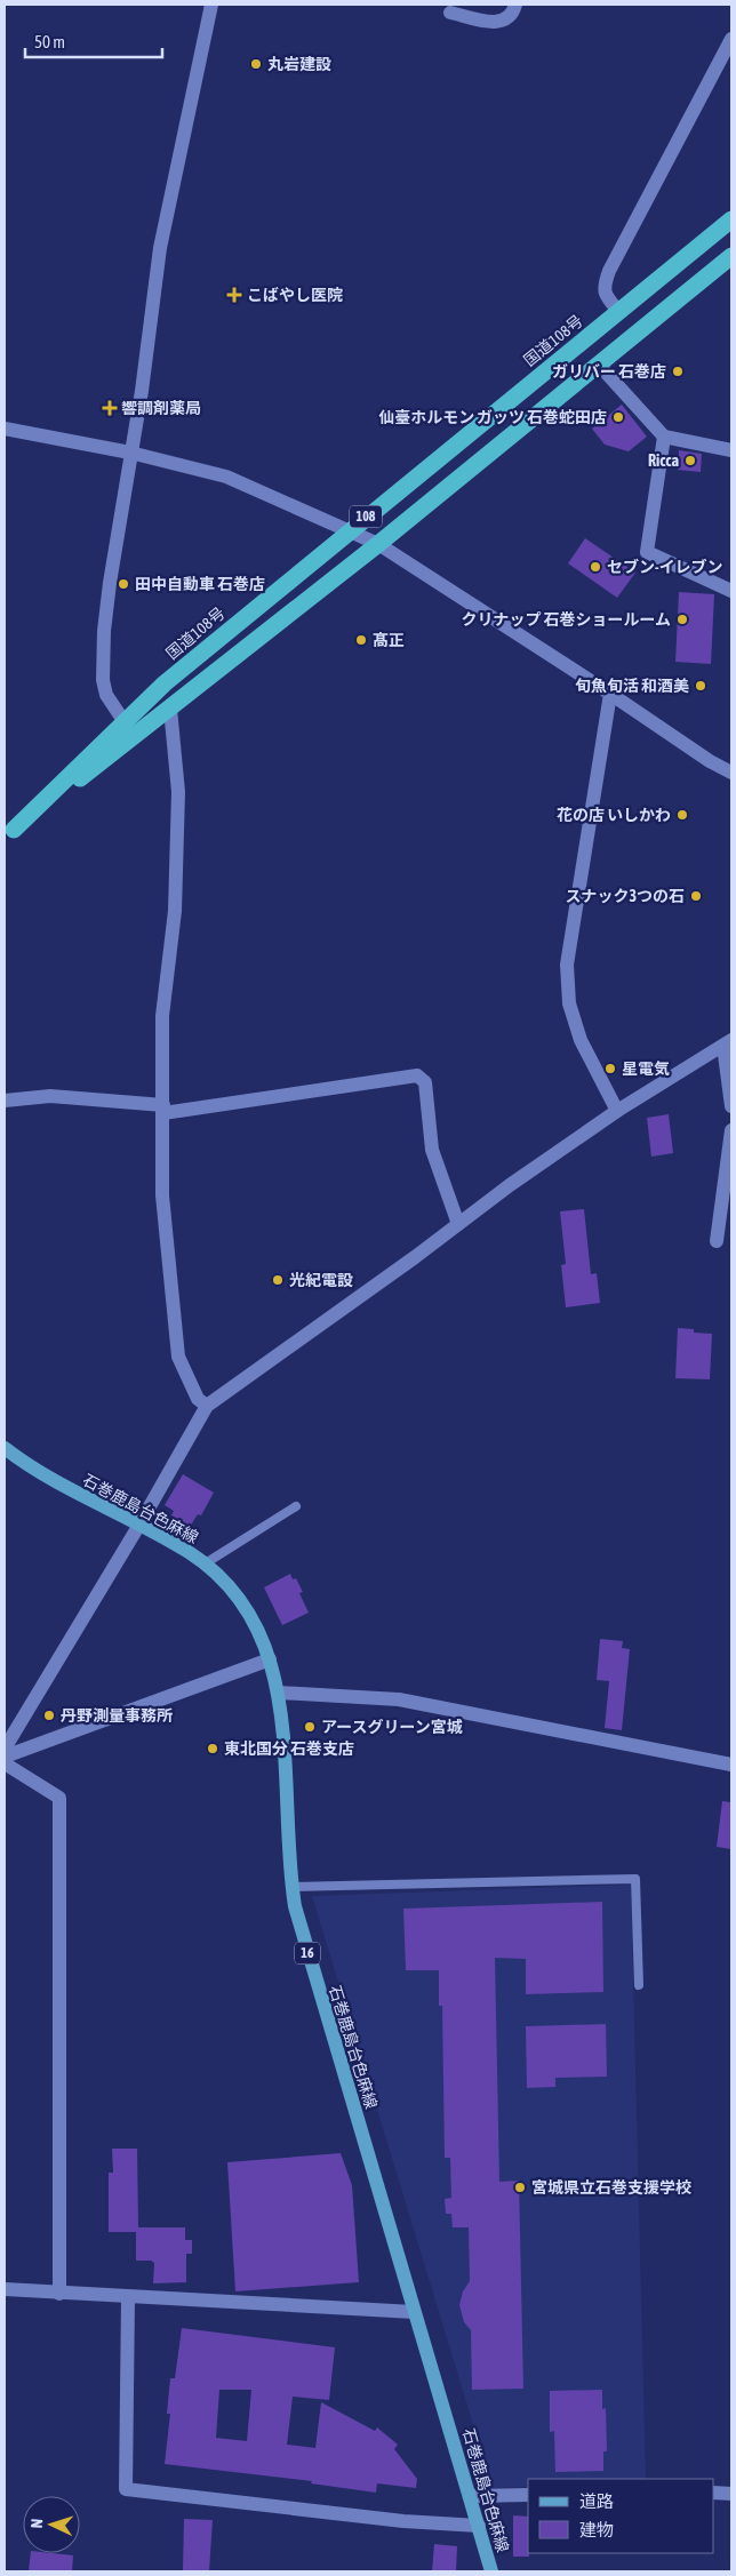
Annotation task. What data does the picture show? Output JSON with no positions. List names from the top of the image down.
{
  "streets": {
    "highway": ["国道108号", "108"],
    "main road": ["石巻鹿島台色麻線", "16"]
  },
  "places": {
    "other": [
      "丸岩建設",
      "ガリバー 石巻店",
      "仙臺ホルモン ガッツ 石巻蛇田店",
      "Ricca",
      "セブン-イレブン",
      "田中自動車 石巻店",
      "クリナップ 石巻ショールーム",
      "髙正",
      "旬魚旬活 和酒美",
      "花の店 いしかわ",
      "スナック3つの石",
      "星電気",
      "光紀電設",
      "丹野測量事務所",
      "アースグリーン宮城",
      "東北国分 石巻支店",
      "宮城県立石巻支援学校"
    ],
    "health": ["こばやし医院", "響調剤薬局"]
  },
  "legend": ["道路", "建物"],
  "scale_bar": "50 m",
  "north": "left"
}
